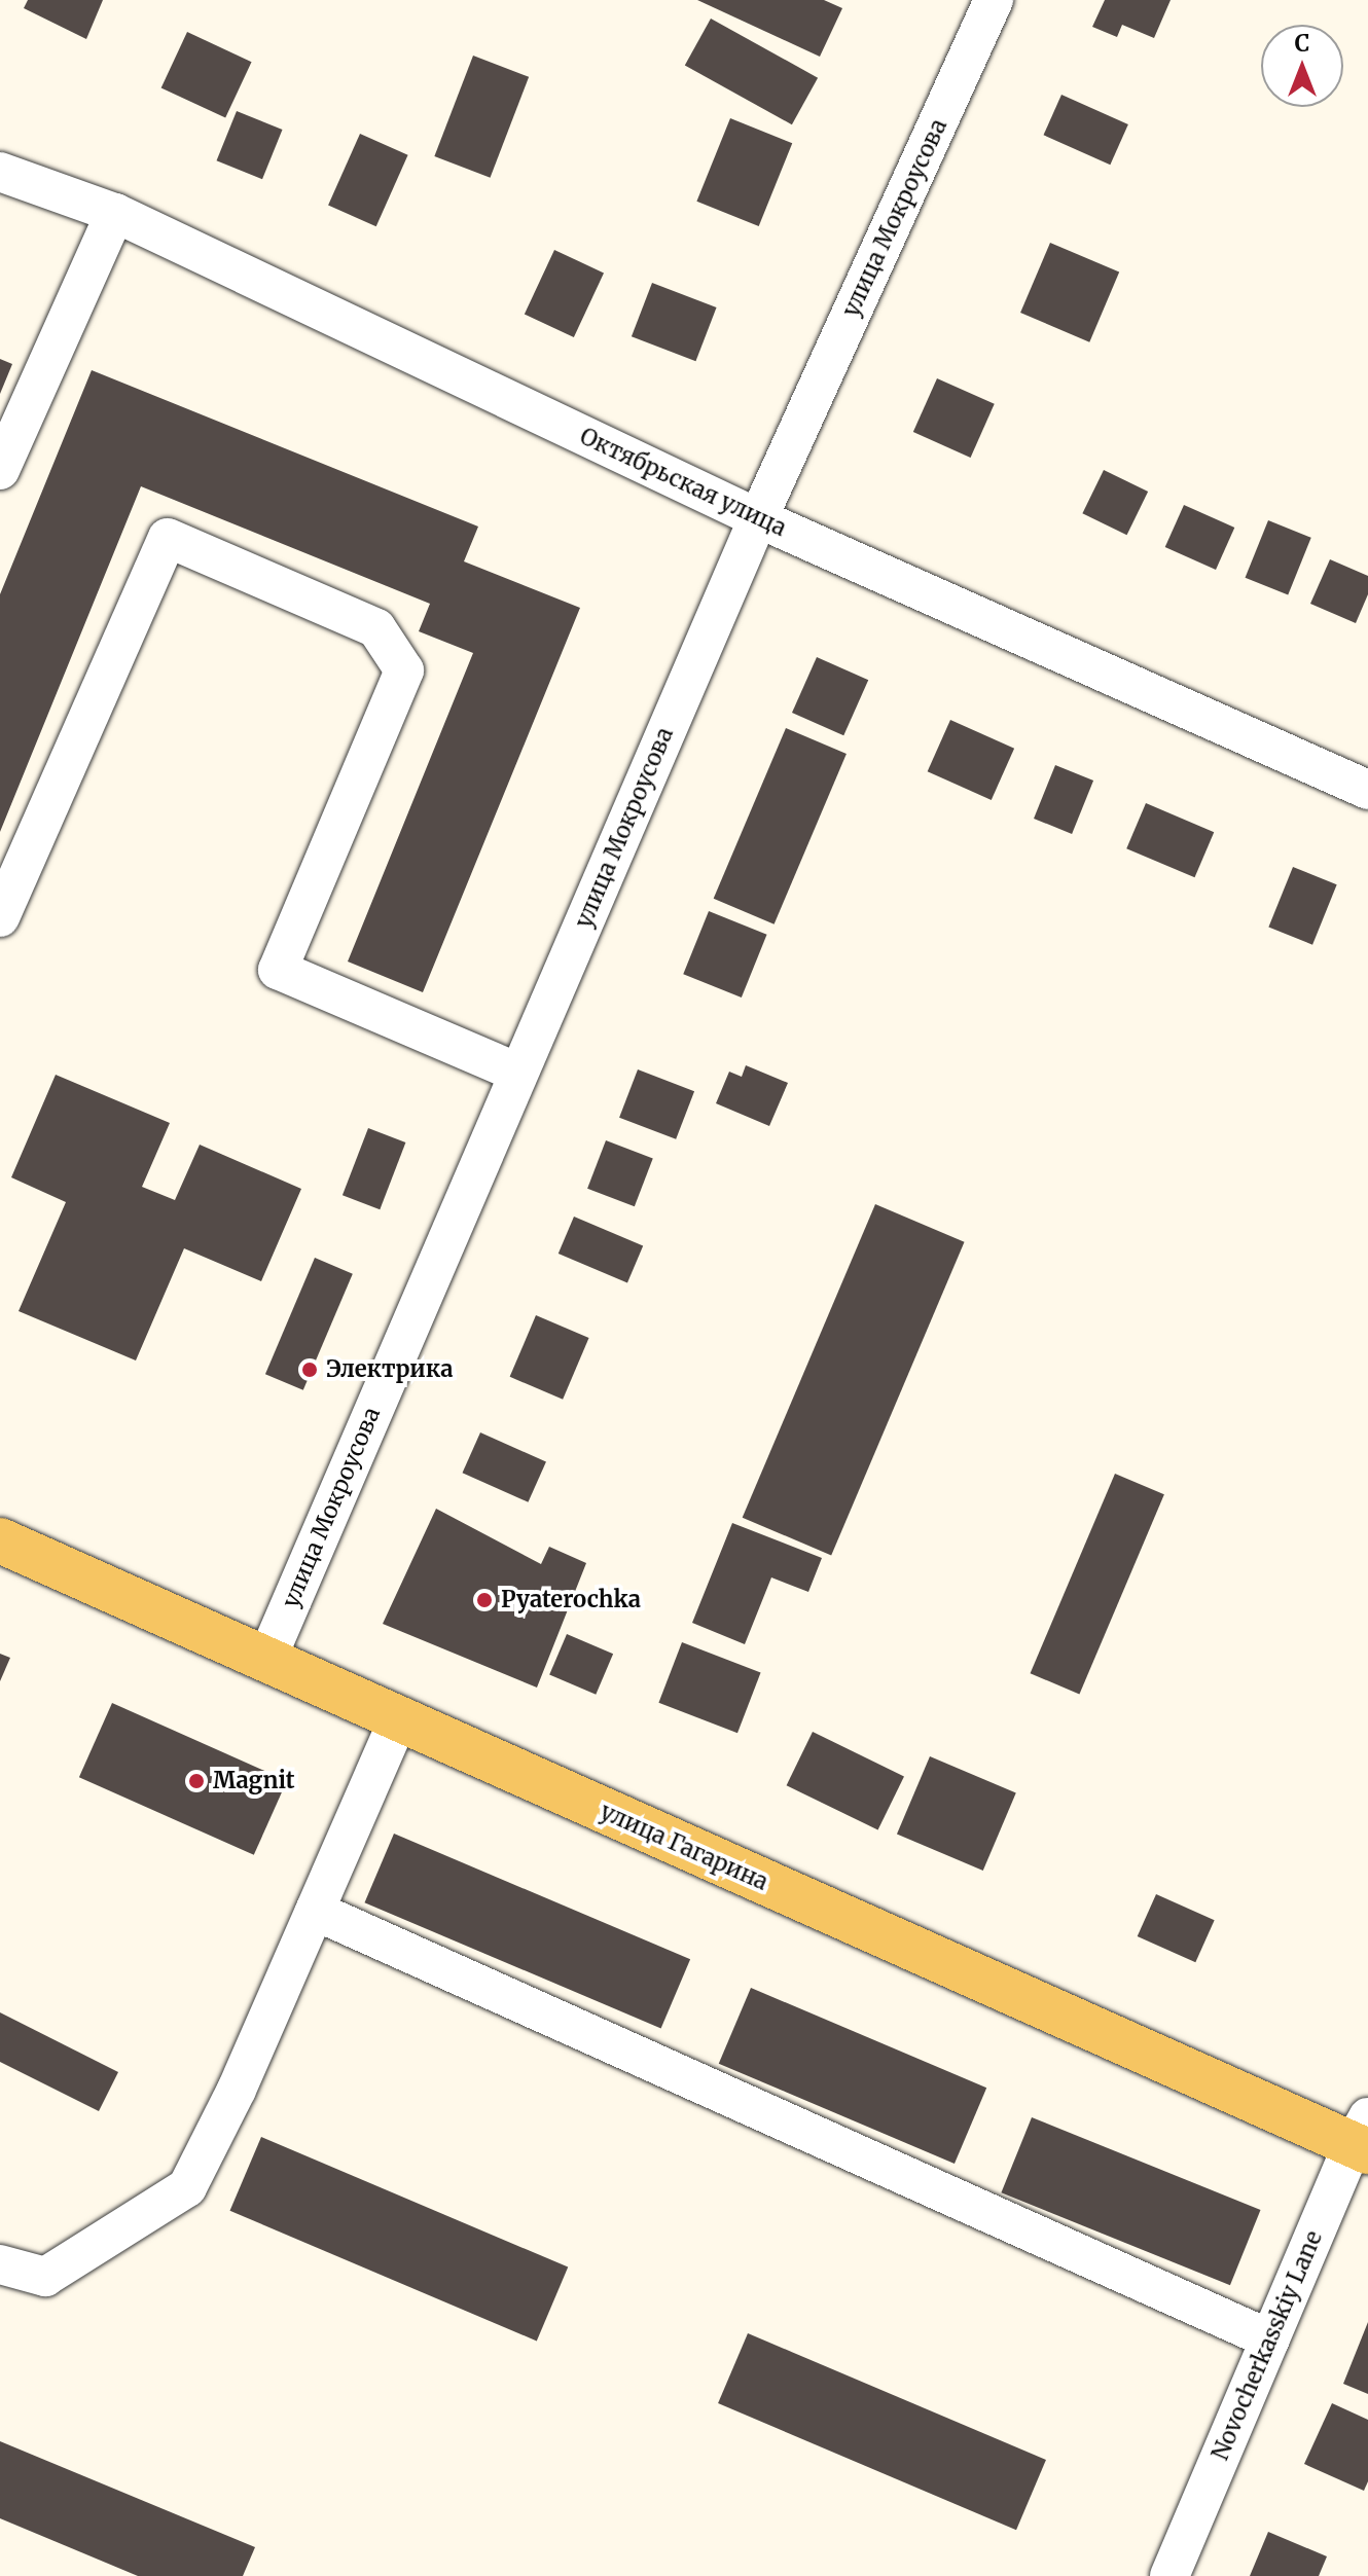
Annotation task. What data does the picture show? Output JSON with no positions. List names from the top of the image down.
{
  "streets": {
    "main road": ["улица Гагарина"],
    "street": ["улица Мокроусова", "Октябрьская улица", "Novocherkasskiy Lane"]
  },
  "crossings": [
    ["улица Мокроусова", "Октябрьская улица"],
    ["улица Мокроусова", "улица Гагарина"],
    ["улица Гагарина", "Novocherkasskiy Lane"]
  ],
  "places": ["Электрика", "Pyaterochka", "Magnit"],
  "north": "top"
}
